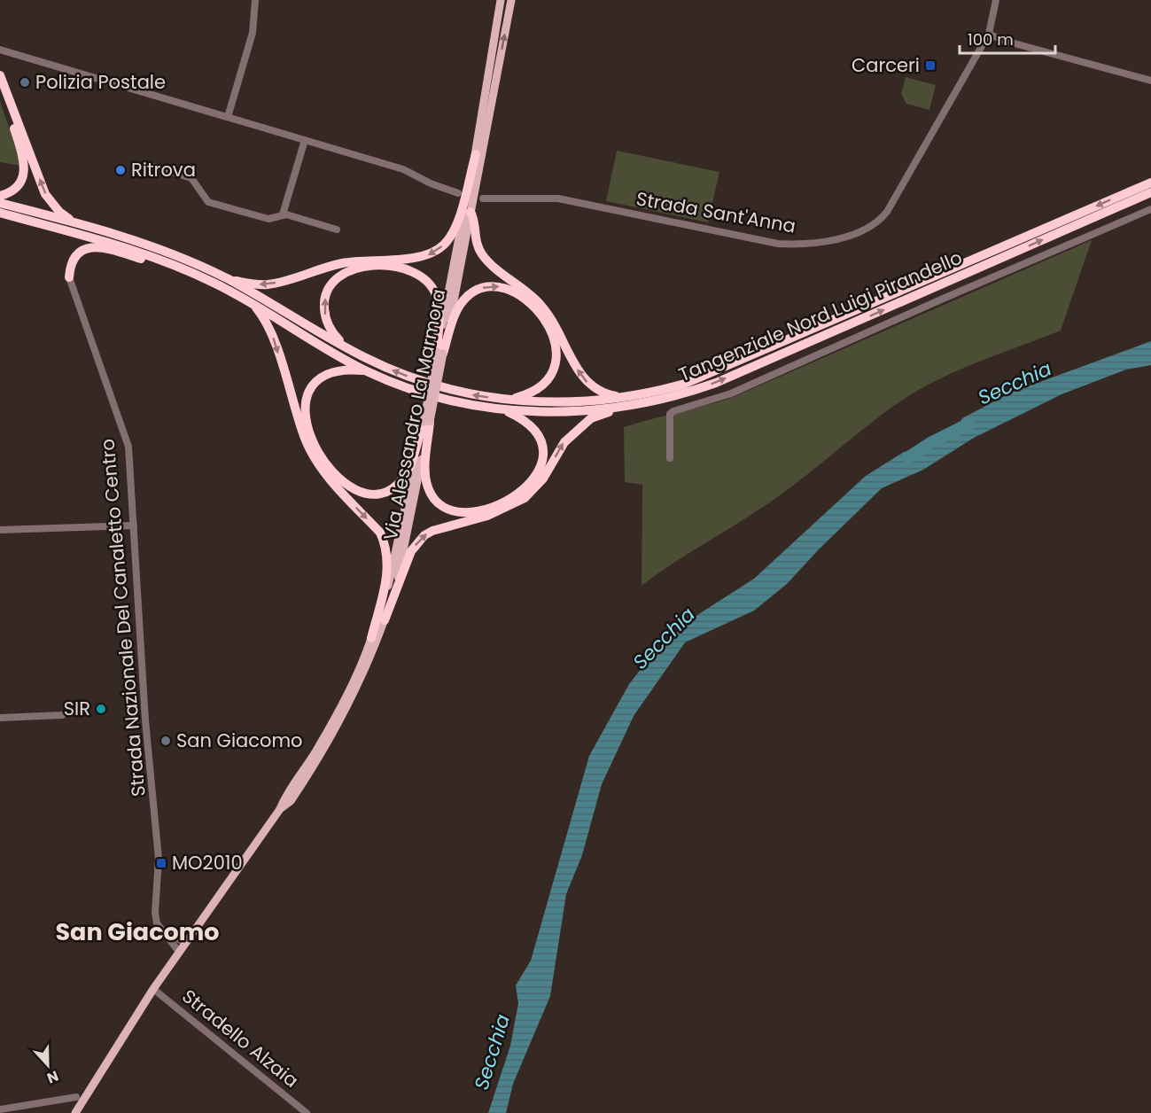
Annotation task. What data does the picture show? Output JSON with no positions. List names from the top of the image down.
{
  "streets": {
    "highway": ["Tangenziale Nord Luigi Pirandello"],
    "main road": ["Via Alessandro La Marmora"],
    "street": ["Strada Sant'Anna", "Strada Nazionale Del Canaletto Centro", "Stradello Alzaia"]
  },
  "crossings": [
    ["Via Alessandro La Marmora", "Strada Nazionale Del Canaletto Centro"],
    ["Via Alessandro La Marmora", "Stradello Alzaia"]
  ],
  "districts": ["San Giacomo"],
  "water": ["Secchia"],
  "places": {
    "transit": ["Carceri", "MO2010"],
    "other": [
      "Polizia Postale",
      "Ritrova",
      "SIR",
      "San Giacomo"
    ]
  },
  "scale_bar": "100 m",
  "north": "bottom"
}
